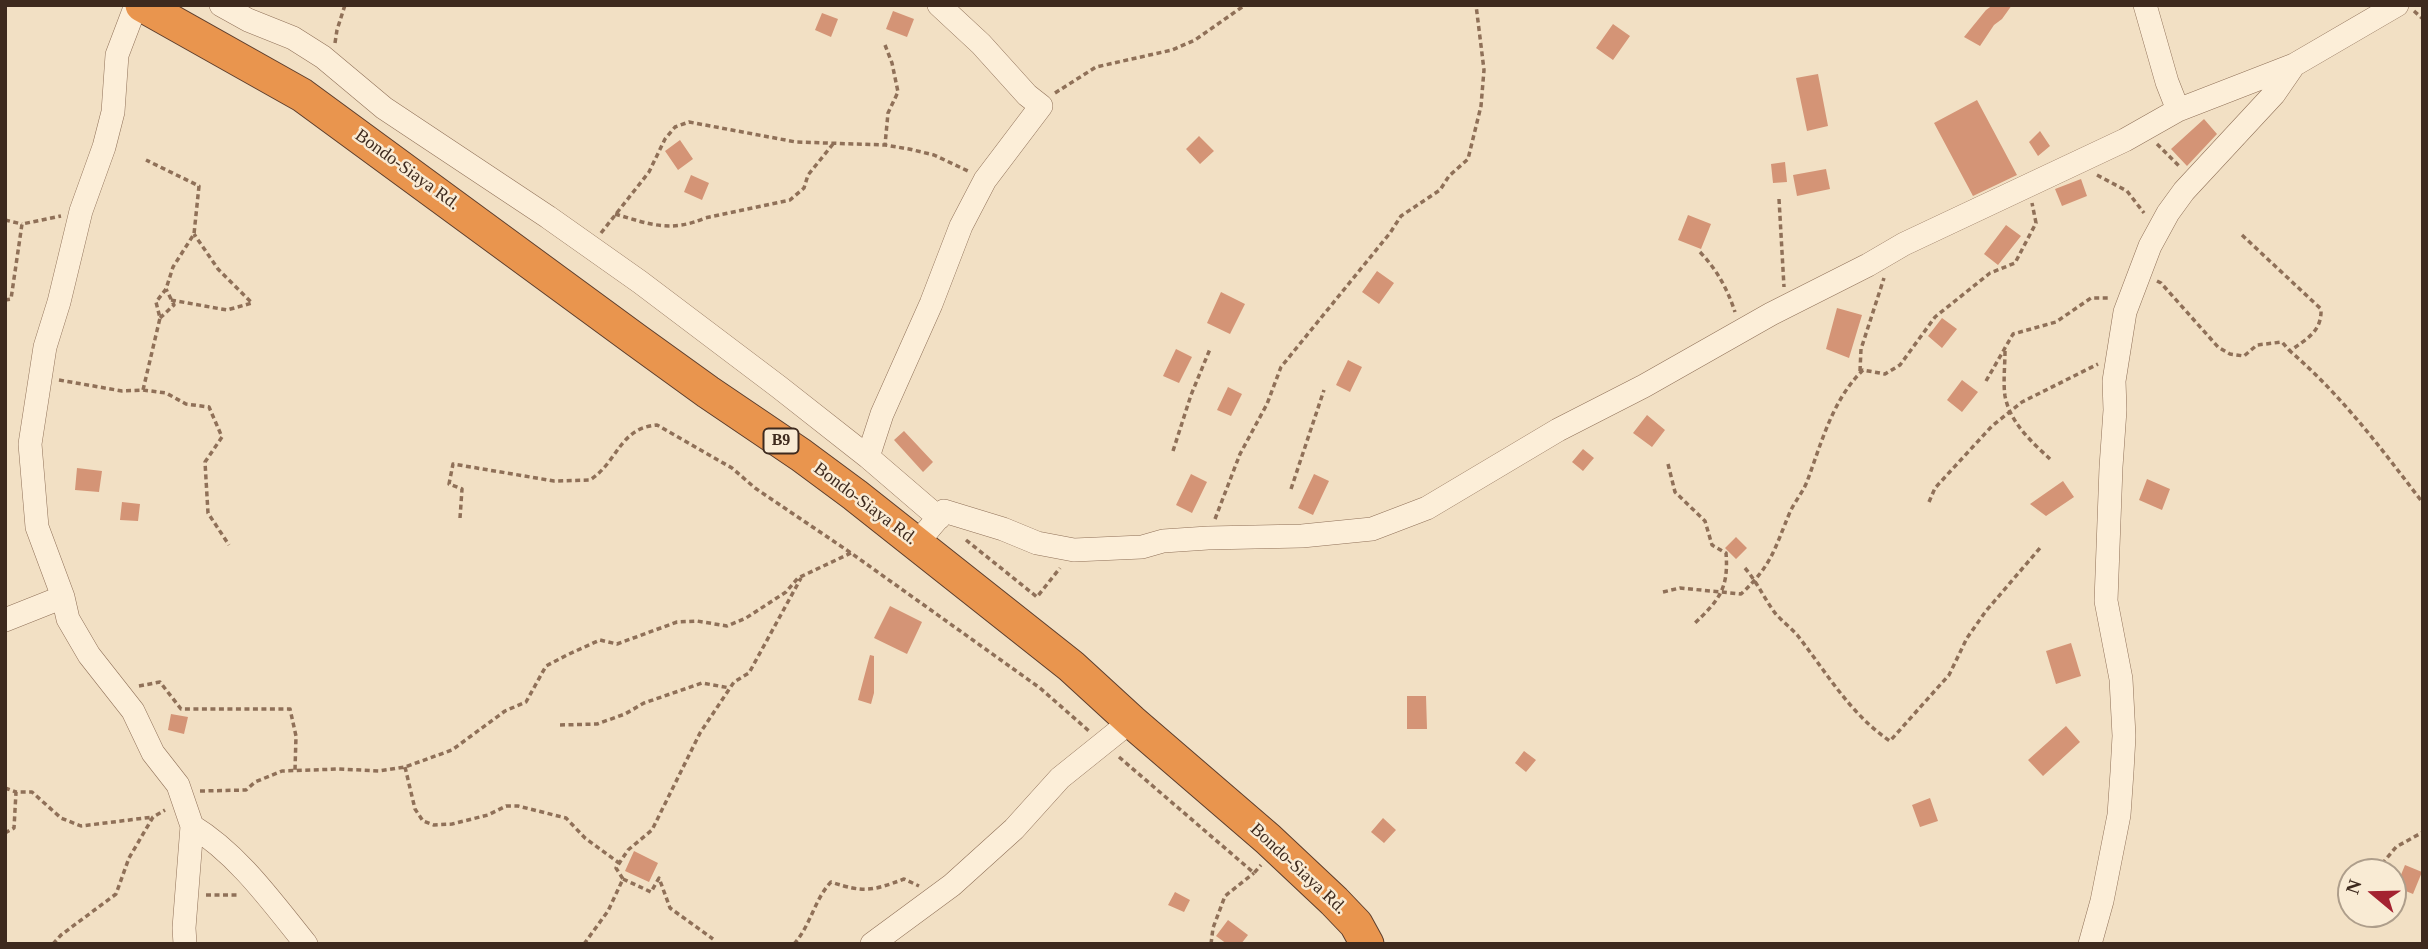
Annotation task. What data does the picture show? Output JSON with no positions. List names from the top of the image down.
{
  "streets": {
    "highway": ["Bondo-Siaya Rd.", "B9"]
  },
  "north": "left"
}
